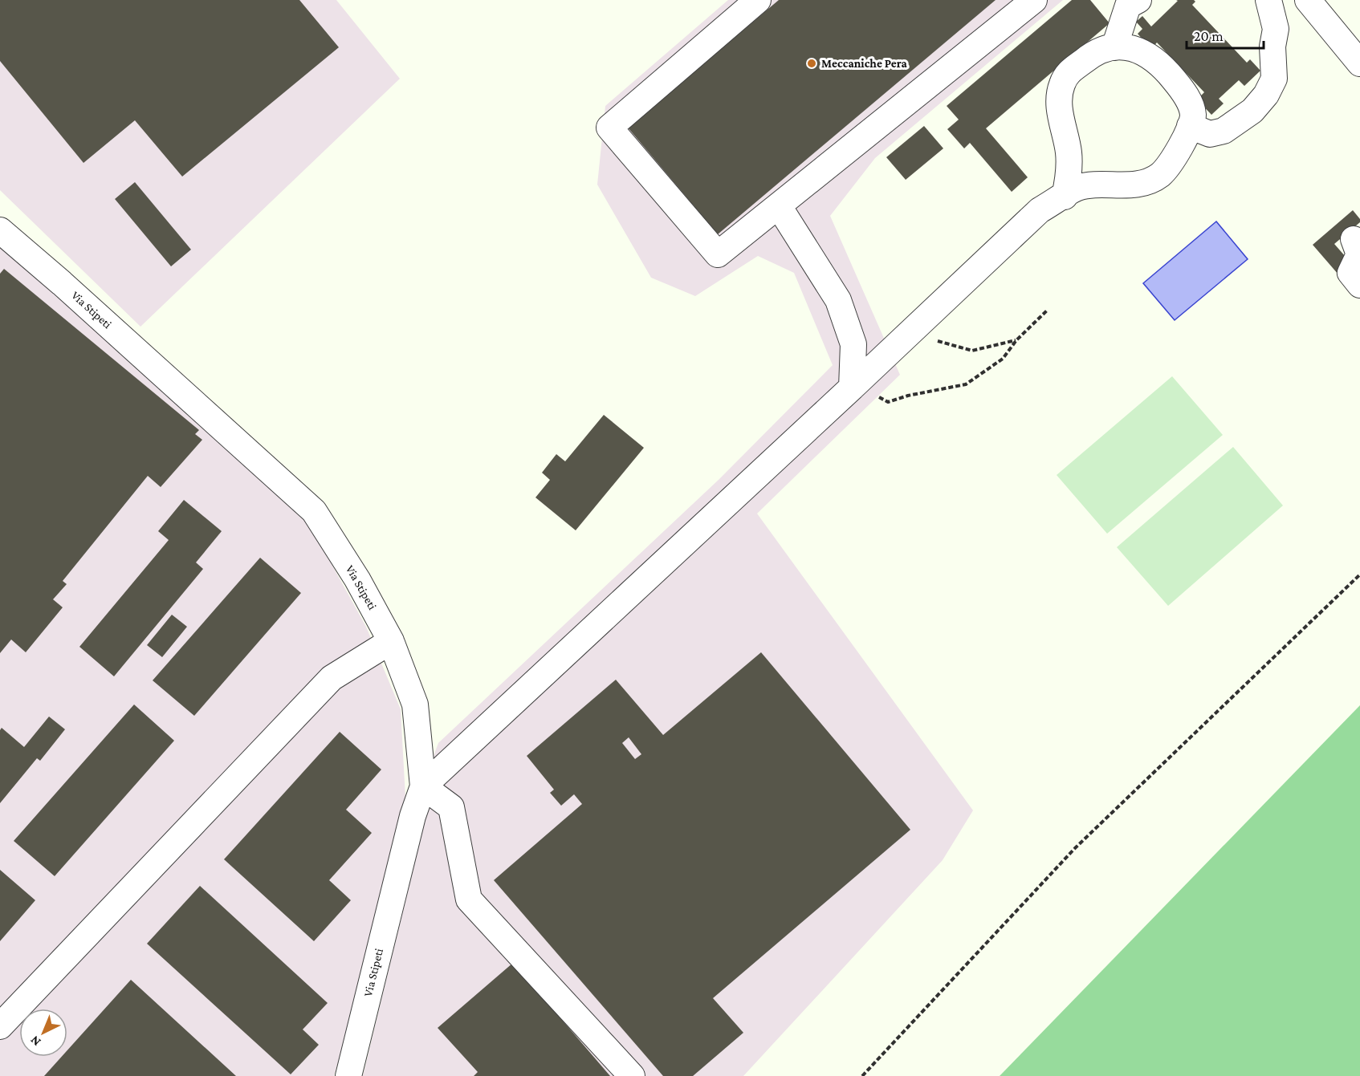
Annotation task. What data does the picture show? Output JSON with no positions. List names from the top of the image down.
{
  "streets": {
    "street": ["Via Stipeti"]
  },
  "places": ["Meccaniche Pera"],
  "scale_bar": "20 m",
  "north": "bottom left"
}
